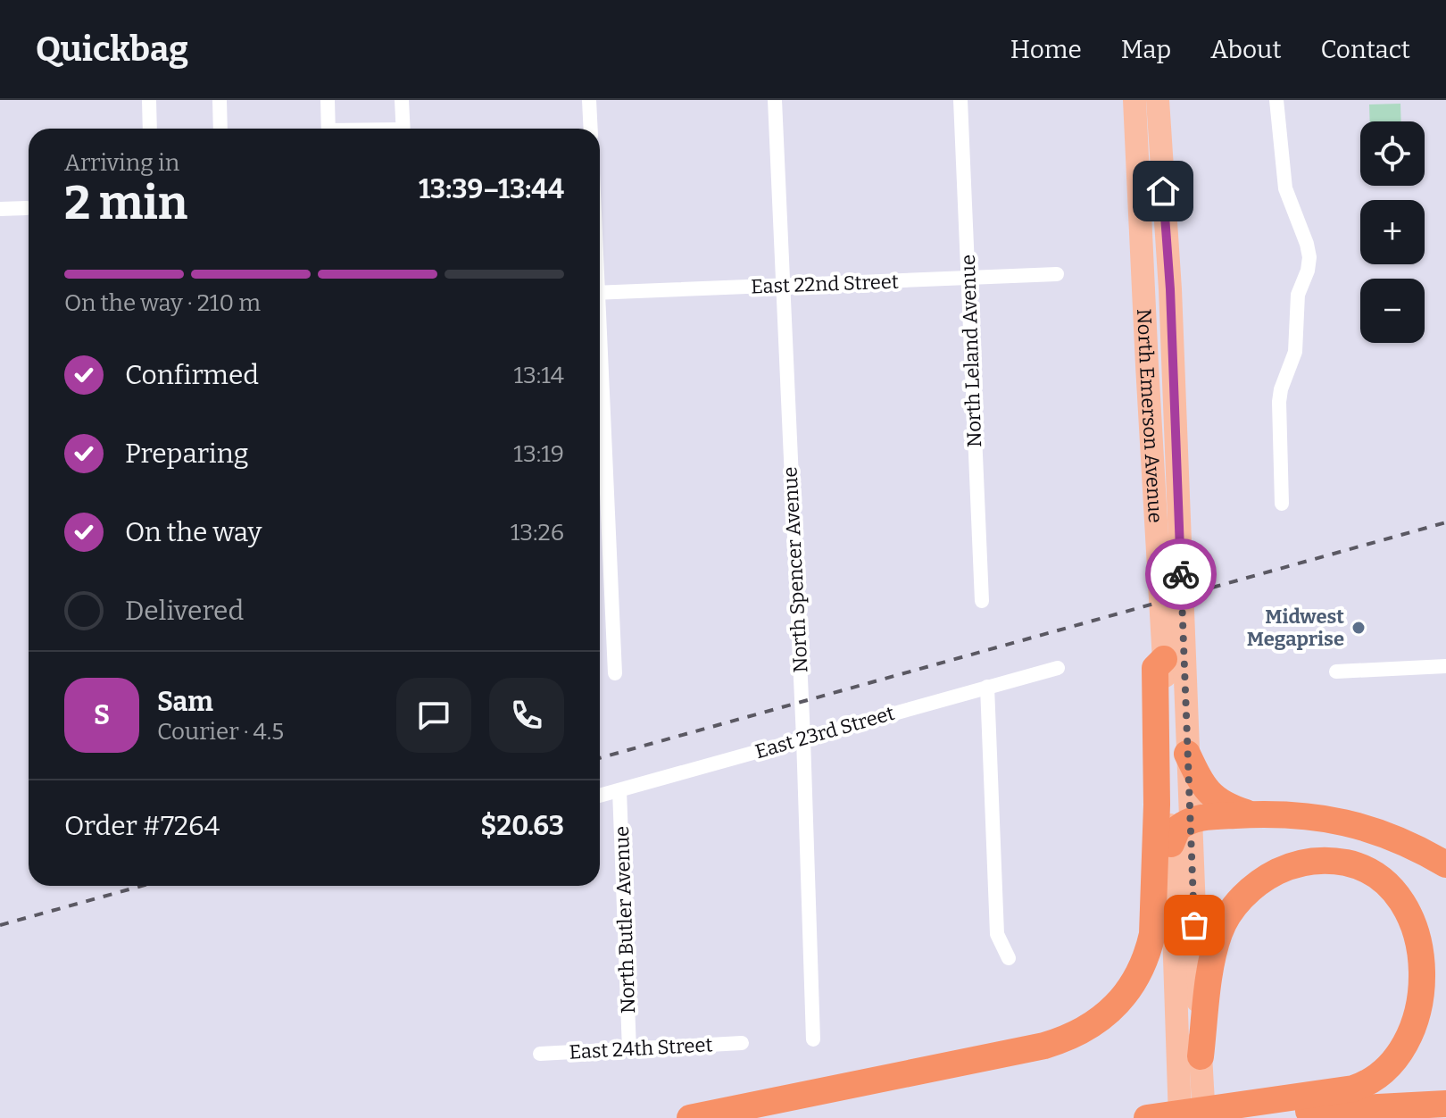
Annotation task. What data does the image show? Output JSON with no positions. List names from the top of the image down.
{
  "streets": {
    "main road": ["North Emerson Avenue"],
    "street": [
      "East 22nd Street",
      "North Leland Avenue",
      "North Spencer Avenue",
      "East 23rd Street",
      "North Butler Avenue",
      "East 24th Street"
    ]
  },
  "crossings": [
    ["East 22nd Street", "North Leland Avenue"],
    ["East 22nd Street", "North Spencer Avenue"],
    ["North Spencer Avenue", "East 23rd Street"],
    ["East 23rd Street", "North Butler Avenue"],
    ["North Butler Avenue", "East 24th Street"]
  ],
  "places": ["Midwest Megaprise"],
  "page": {
    "header": "Quickbag",
    "nav": [
      "Home",
      "Map",
      "About",
      "Contact"
    ],
    "map_buttons": ["+", "−"],
    "heading": ["2 min", "Arriving in", "13:39–13:44"],
    "panel": [
      "Sam",
      "Courier · 4.5",
      "Order #7264",
      "$20.63"
    ],
    "bar": "On the way · 210 m",
    "list": [
      ["Confirmed", "13:14"],
      ["Preparing", "13:19"],
      ["On the way", "13:26"],
      "Delivered"
    ],
    "round": "S"
  }
}
